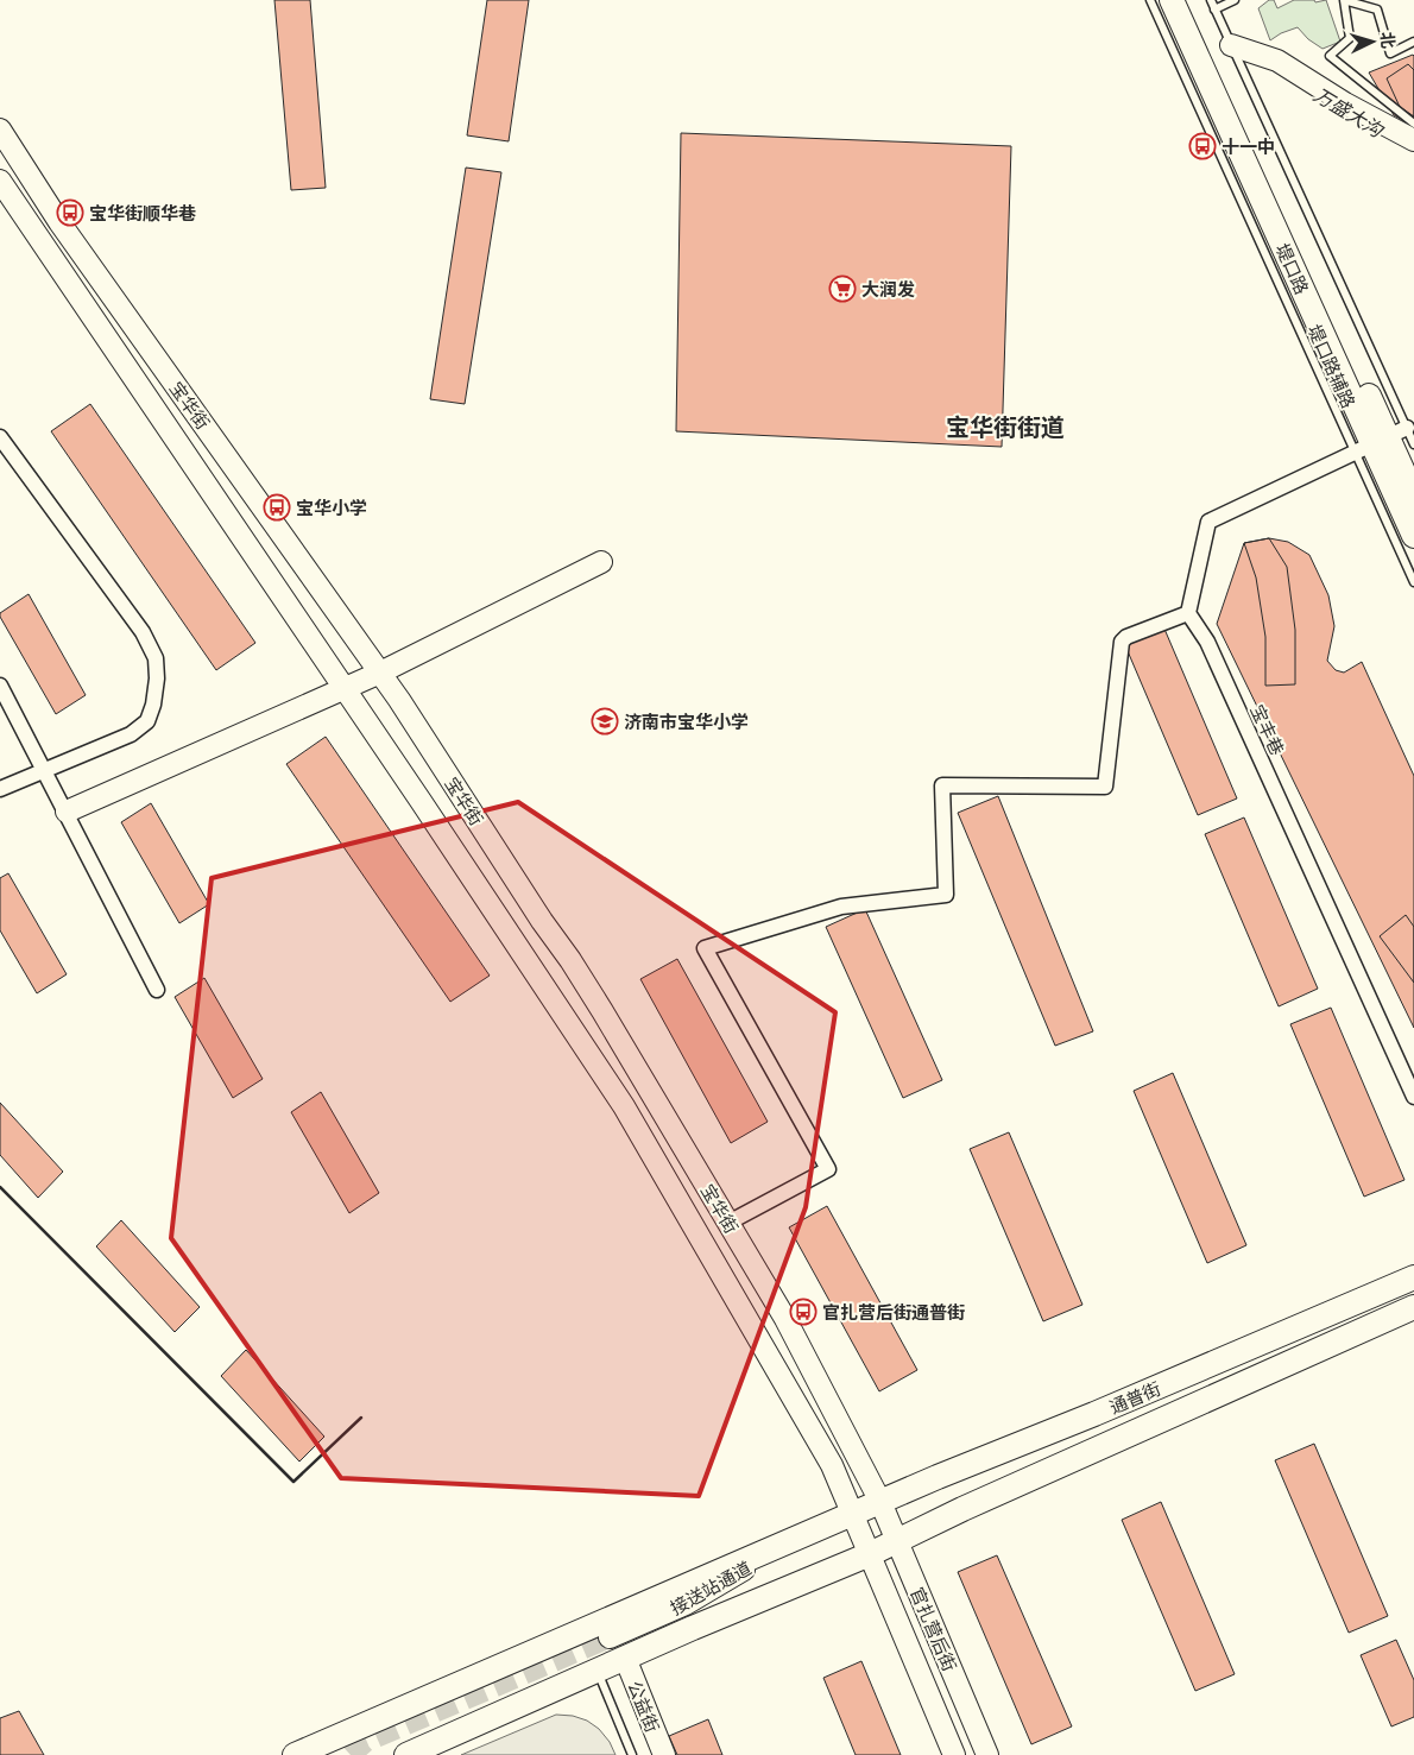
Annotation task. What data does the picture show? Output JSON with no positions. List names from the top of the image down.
{
  "streets": {
    "main road": [
      "堤口路",
      "宝华街",
      "通普街",
      "接送站通道",
      "官扎营后街",
      "公益街"
    ],
    "street": ["宝丰巷"],
    "lane": ["堤口路辅路"]
  },
  "crossings": [
    ["堤口路", "堤口路辅路"],
    ["宝华街", "通普街"],
    ["宝华街", "官扎营后街"],
    ["通普街", "接送站通道"],
    ["通普街", "官扎营后街"],
    ["通普街", "公益街"]
  ],
  "districts": ["宝华街街道"],
  "water": ["万盛大沟"],
  "places": {
    "bus stop": [
      "十一中",
      "宝华街顺华巷",
      "宝华小学",
      "官扎营后街通普街"
    ],
    "supermarket": ["大润发"],
    "school or university": ["济南市宝华小学"]
  },
  "north": "right"
}
